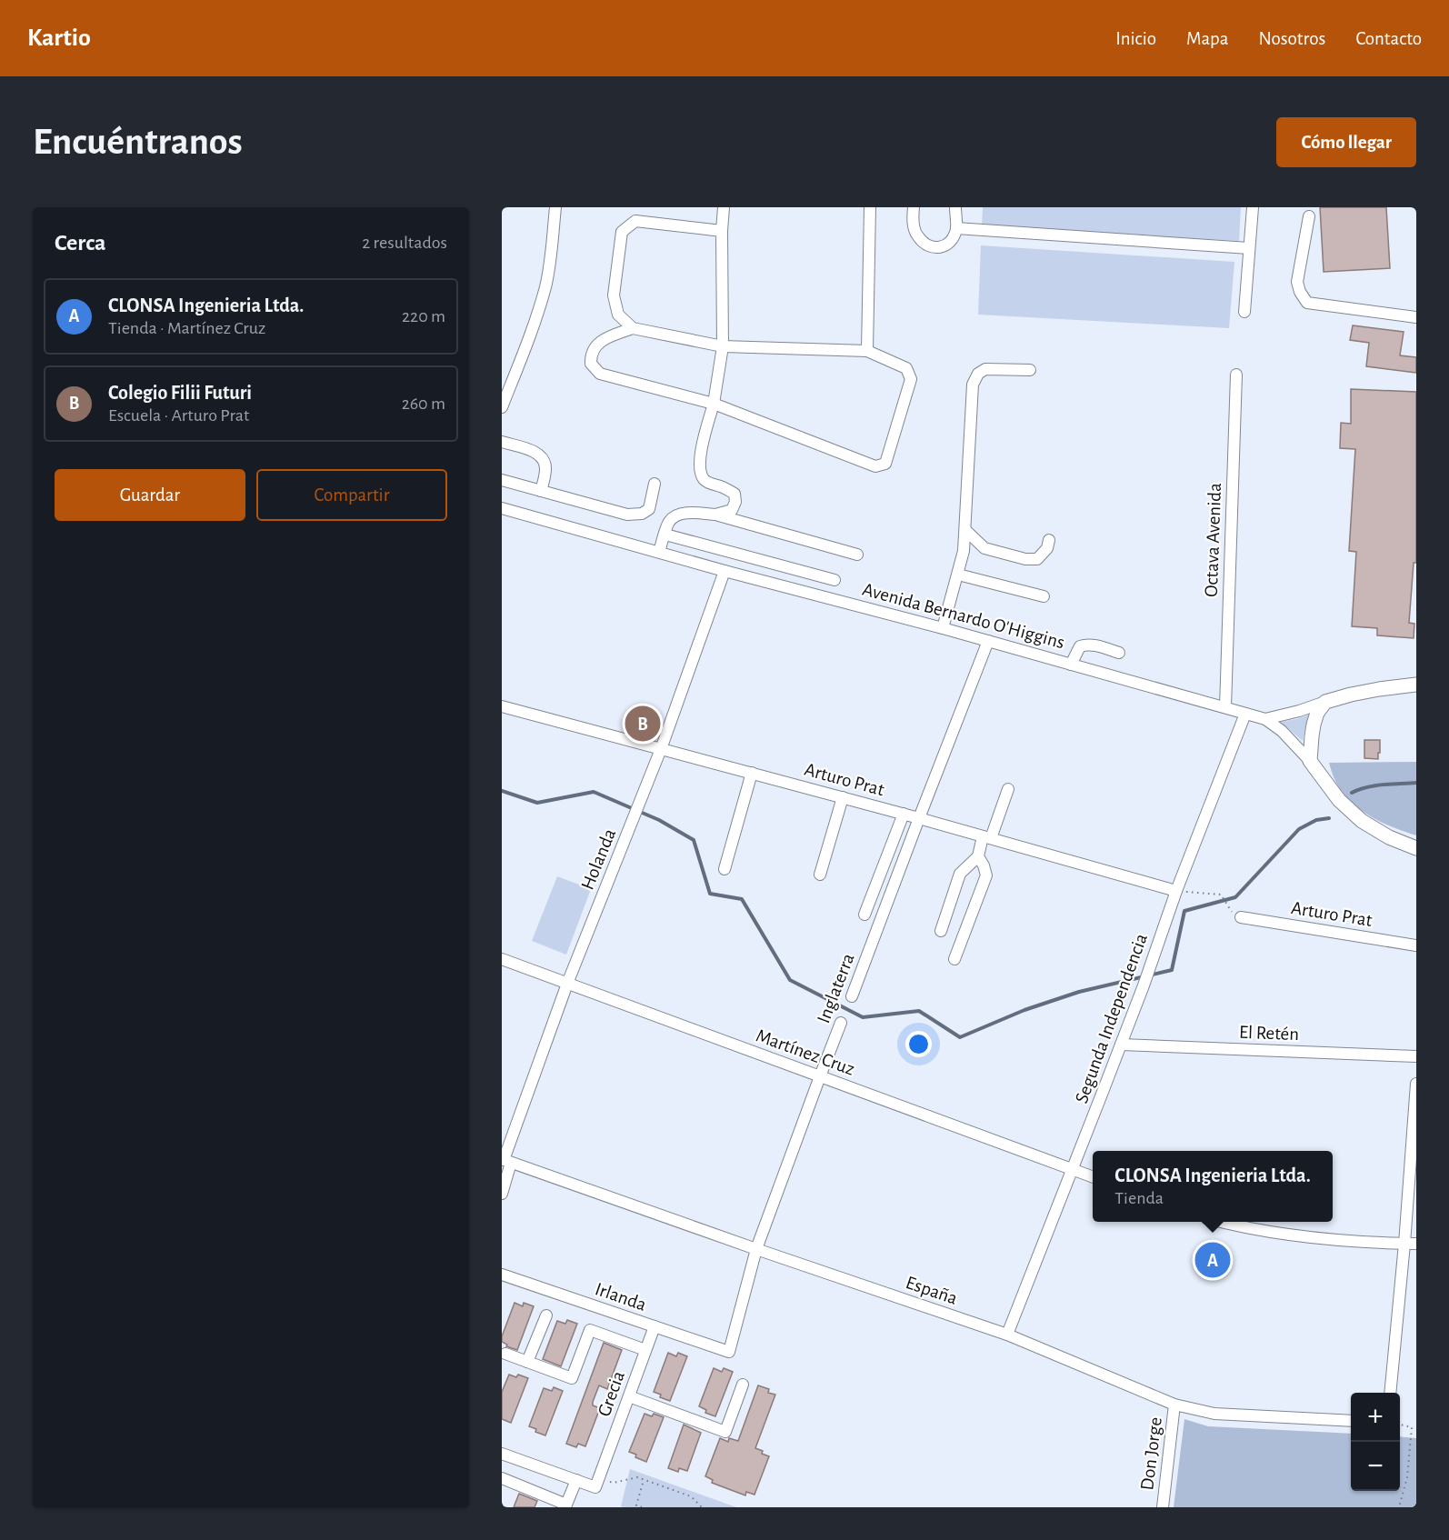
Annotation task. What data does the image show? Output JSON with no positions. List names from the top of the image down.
{
  "streets": {
    "main road": ["Avenida Bernardo O'Higgins"],
    "street": [
      "Octava Avenida",
      "Arturo Prat",
      "Holanda",
      "Inglaterra",
      "Segunda Independencia",
      "El Retén",
      "Martínez Cruz",
      "España",
      "Irlanda",
      "Grecia",
      "Don Jorge"
    ]
  },
  "crossings": [
    ["Octava Avenida", "Avenida Bernardo O'Higgins"],
    ["Avenida Bernardo O'Higgins", "Holanda"],
    ["Avenida Bernardo O'Higgins", "Inglaterra"],
    ["Avenida Bernardo O'Higgins", "Segunda Independencia"],
    ["Arturo Prat", "Holanda"],
    ["Arturo Prat", "Inglaterra"],
    ["Arturo Prat", "Segunda Independencia"],
    ["Holanda", "Martínez Cruz"],
    ["Holanda", "España"],
    ["Inglaterra", "Martínez Cruz"],
    ["Inglaterra", "España"],
    ["Inglaterra", "Irlanda"],
    ["Segunda Independencia", "El Retén"],
    ["Segunda Independencia", "Martínez Cruz"],
    ["Segunda Independencia", "España"],
    ["España", "Don Jorge"],
    ["Irlanda", "Grecia"]
  ],
  "page": {
    "header": "Kartio",
    "nav": [
      "Inicio",
      "Mapa",
      "Nosotros",
      "Contacto"
    ],
    "buttons": [
      "Cómo llegar",
      ["Guardar", "Compartir"]
    ],
    "title": "Encuéntranos",
    "heading": ["Cerca", "2 resultados"],
    "list": [
      {
        "mark": "A",
        "name": "CLONSA Ingenieria Ltda.",
        "note": "Tienda · Martínez Cruz",
        "value": "220 m"
      },
      {
        "mark": "B",
        "name": "Colegio Filii Futuri",
        "note": "Escuela · Arturo Prat",
        "value": "260 m"
      }
    ],
    "pins": ["B", "A"],
    "popup": ["CLONSA Ingenieria Ltda.", "Tienda"],
    "map_buttons": ["+", "−"]
  }
}
